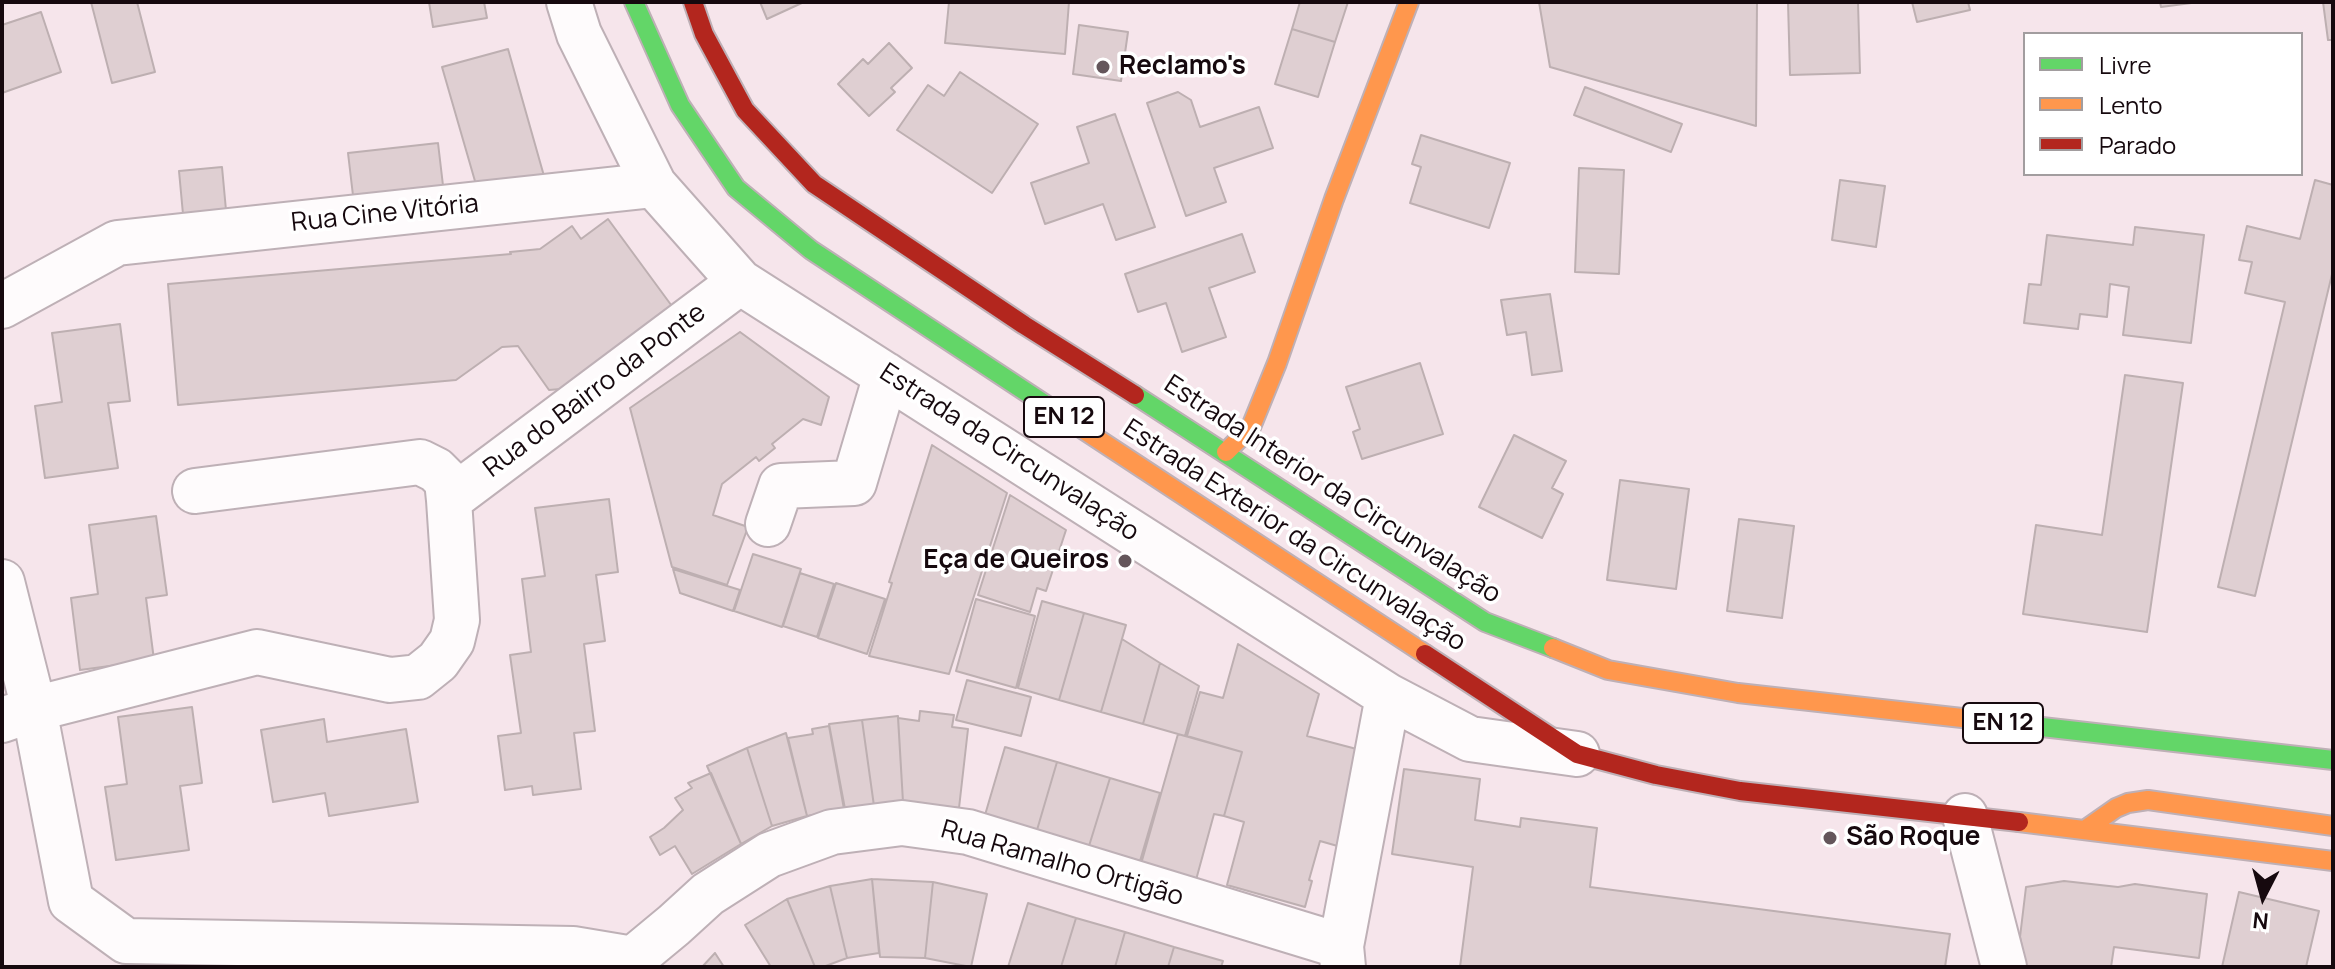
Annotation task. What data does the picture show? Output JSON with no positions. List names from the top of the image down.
{
  "streets": {
    "main road": ["EN 12", "Estrada Interior da Circunvalação", "Estrada Exterior da Circunvalação"],
    "street": [
      "Rua Cine Vitória",
      "Rua do Bairro da Ponte",
      "Estrada da Circunvalação",
      "Rua Ramalho Ortigão"
    ]
  },
  "crossings": [
    ["Rua Cine Vitória", "Estrada da Circunvalação"],
    ["Rua do Bairro da Ponte", "Estrada da Circunvalação"],
    ["EN 12", "Estrada Exterior da Circunvalação"],
    ["Estrada da Circunvalação", "Estrada Exterior da Circunvalação"]
  ],
  "places": ["Reclamo's", "Eça de Queiros", "São Roque"],
  "legend": ["Livre", "Lento", "Parado"],
  "north": "bottom"
}
